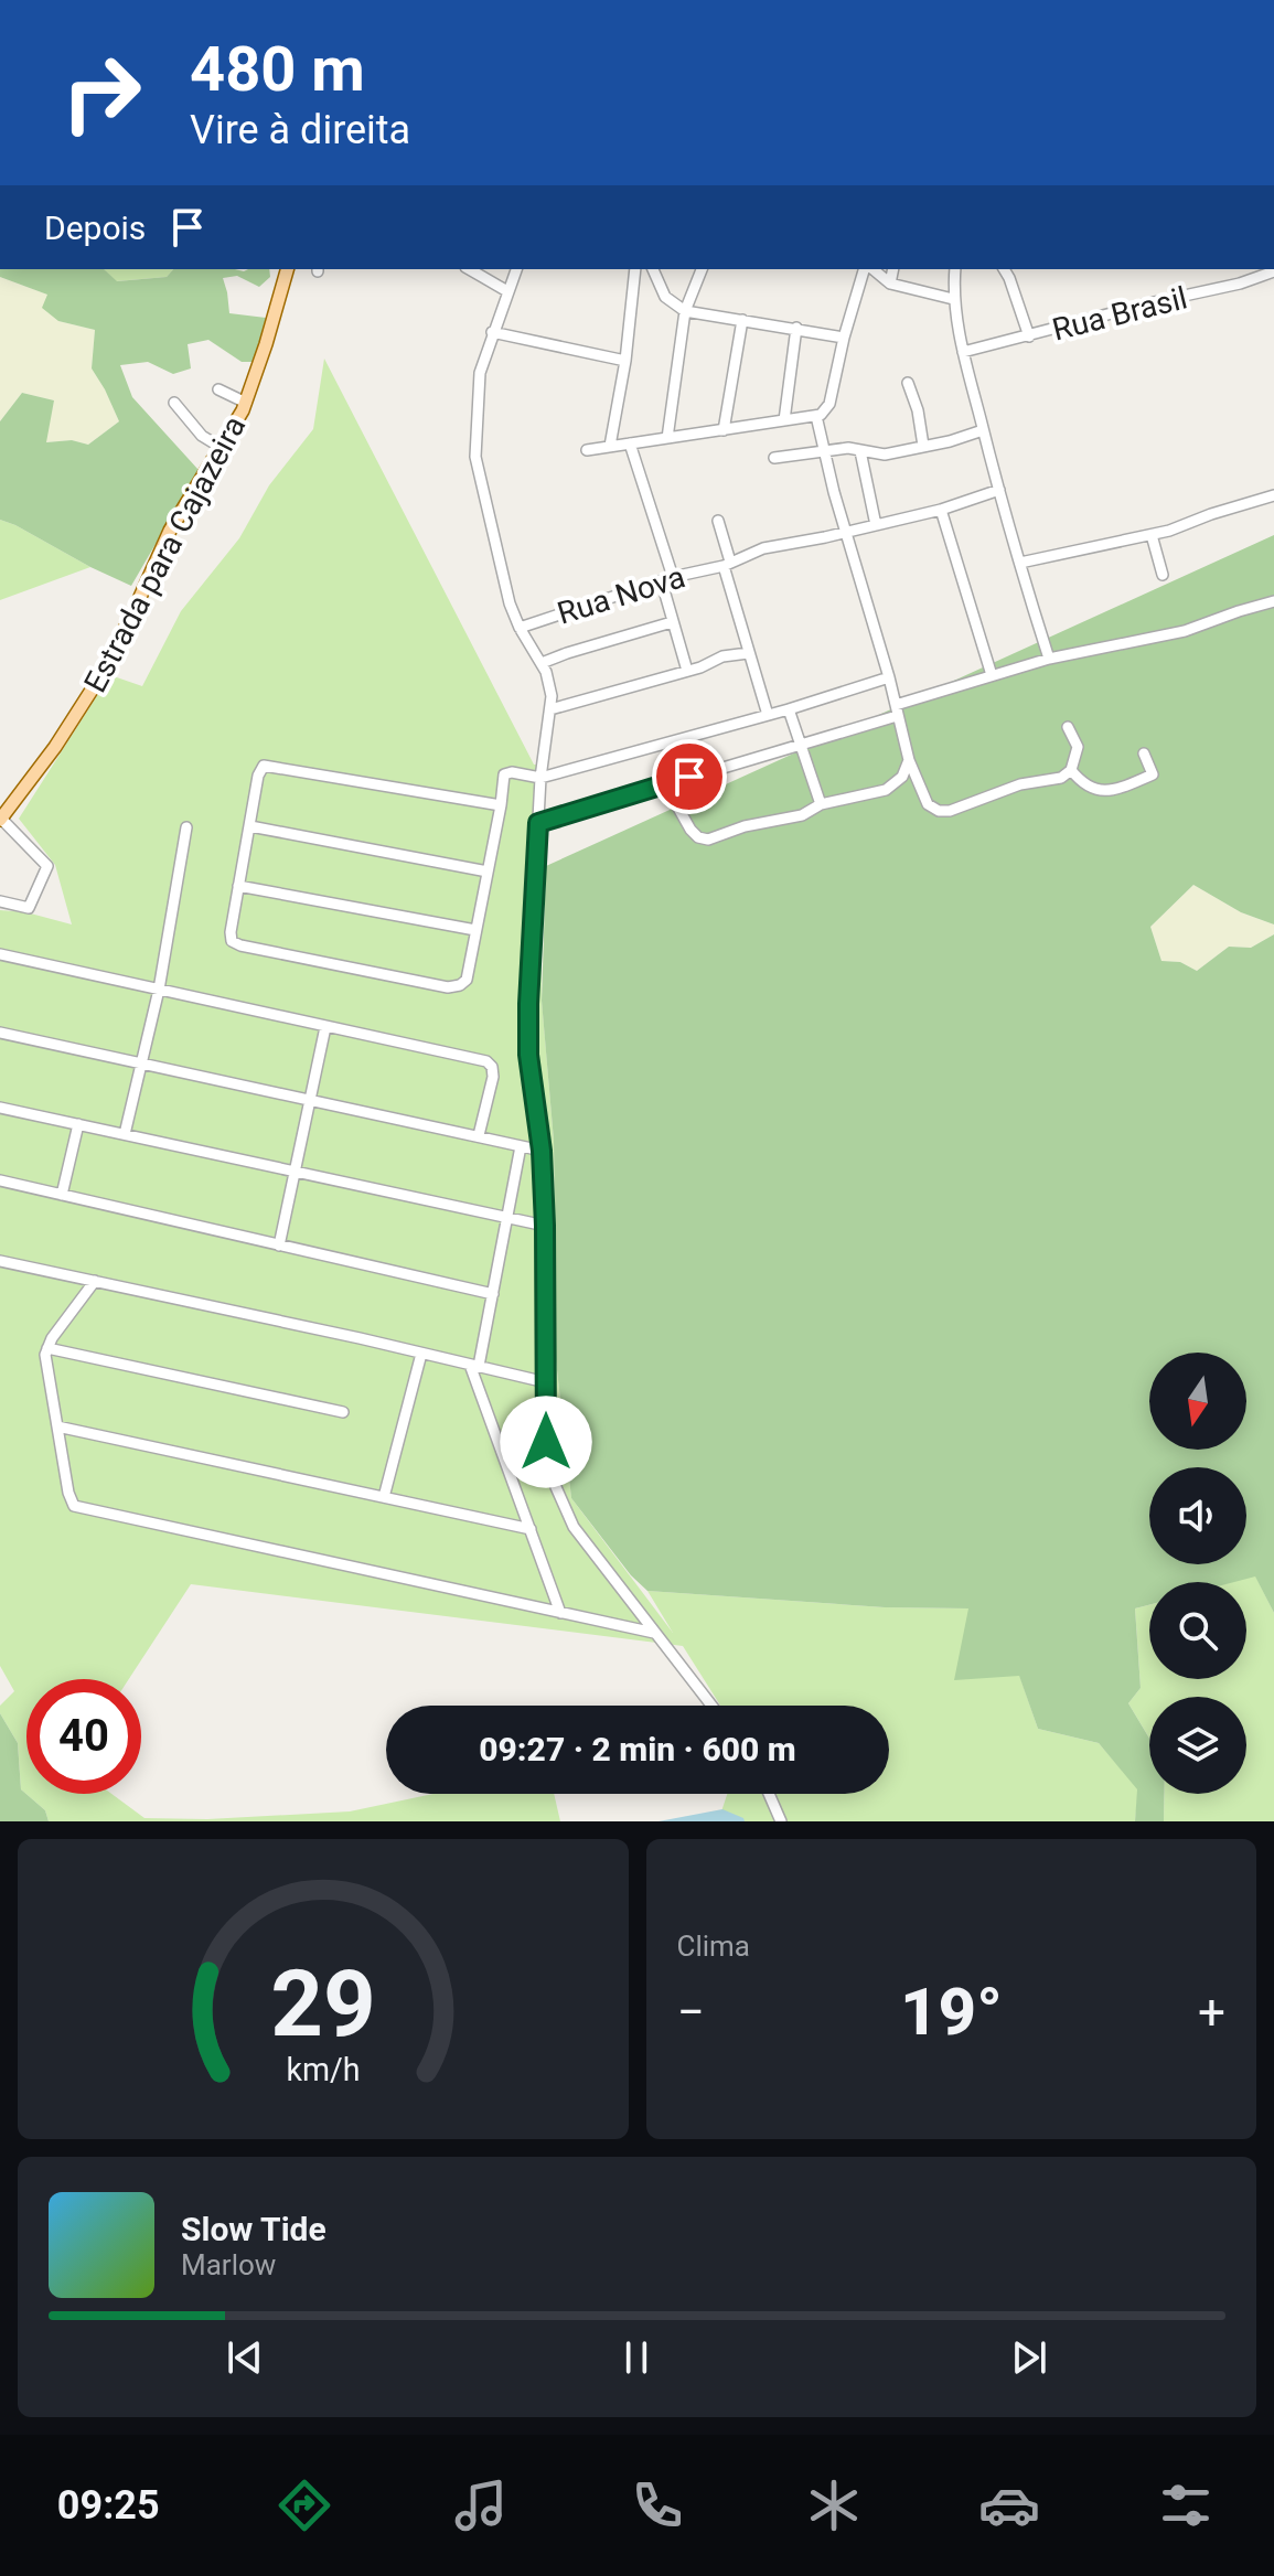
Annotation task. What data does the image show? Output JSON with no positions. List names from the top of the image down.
{
  "streets": {
    "main road": ["Estrada para Cajazeira"],
    "street": ["Rua Brasil", "Rua Nova"]
  },
  "north": "bottom",
  "page": {
    "turn": ["480 m", "Vire à direita"],
    "then": "Depois",
    "limit": "40",
    "trip": "09:27 · 2 min · 600 m",
    "tile": "Clima",
    "heat": ["−", "19°", "+"],
    "song": ["Slow Tide", "Marlow"],
    "tabs": "09:25",
    "gauge": ["29", "km/h"]
  }
}
